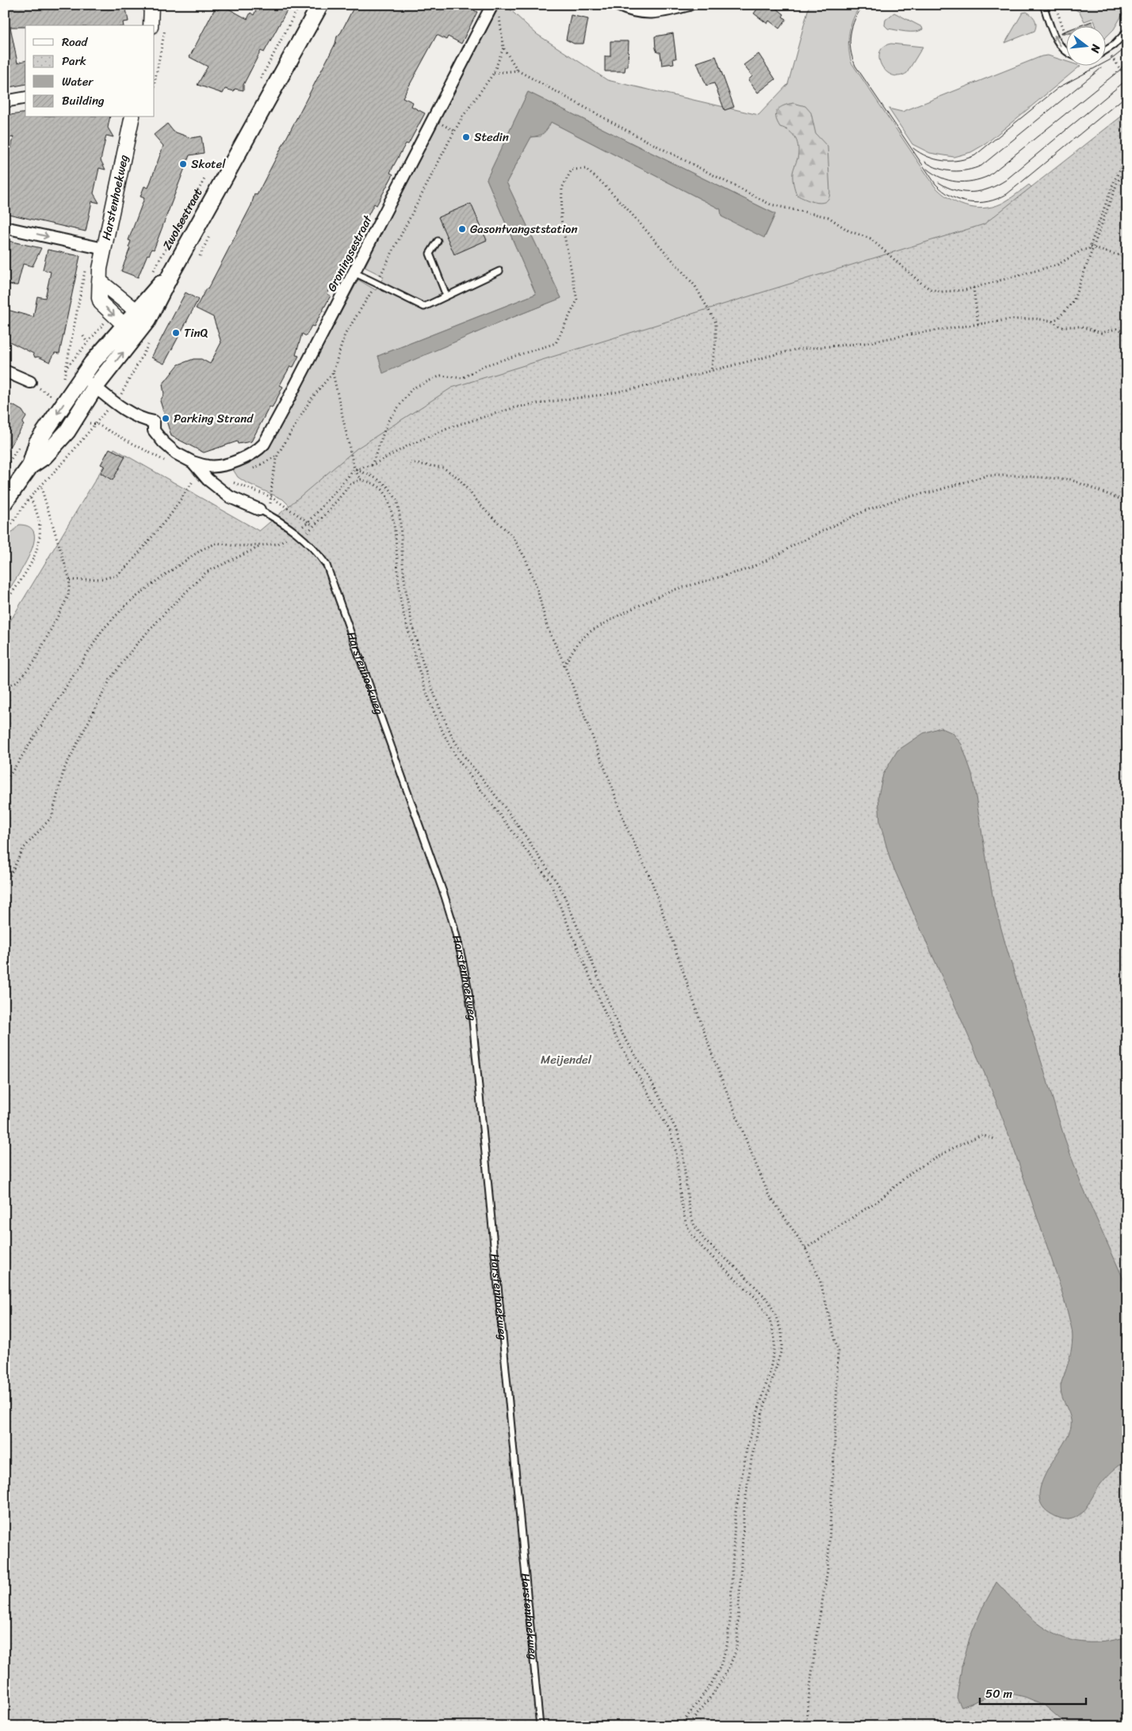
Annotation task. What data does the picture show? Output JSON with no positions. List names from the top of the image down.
{
  "streets": {
    "main road": ["Zwolsestraat"],
    "street": ["Harstenhoekweg", "Groningsestraat"]
  },
  "crossings": [
    ["Harstenhoekweg", "Zwolsestraat"],
    ["Harstenhoekweg", "Groningsestraat"]
  ],
  "parks": ["Meijendel"],
  "places": [
    "Stedin",
    "Skotel",
    "Gasontvangststation",
    "TinQ",
    "Parking Strand"
  ],
  "legend": [
    "Road",
    "Park",
    "Water",
    "Building"
  ],
  "scale_bar": "50 m",
  "north": "right"
}
